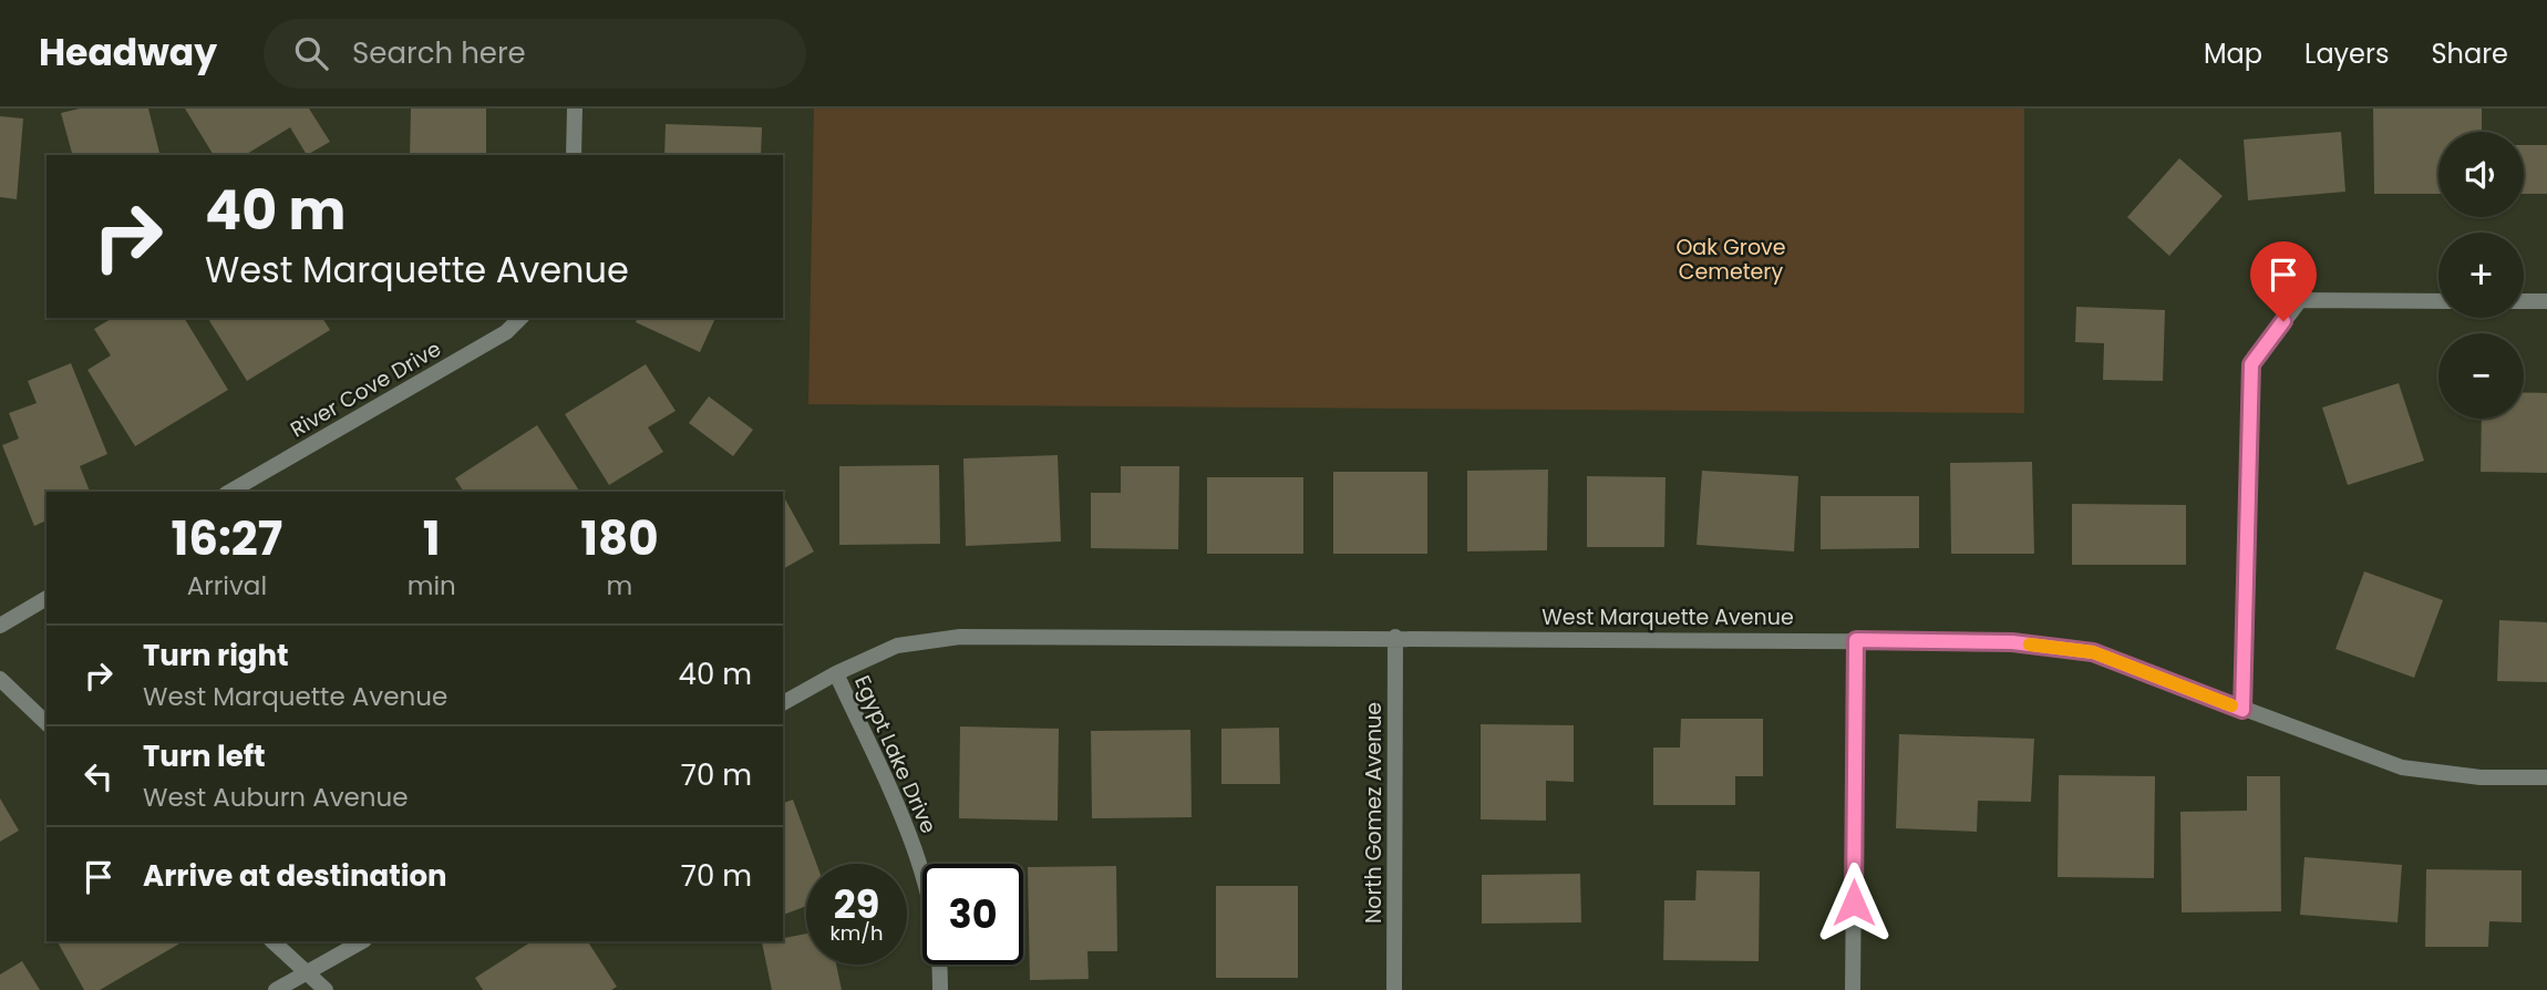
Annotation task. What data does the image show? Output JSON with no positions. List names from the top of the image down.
{
  "streets": {
    "street": [
      "River Cove Drive",
      "West Marquette Avenue",
      "Egypt Lake Drive",
      "North Gomez Avenue"
    ]
  },
  "crossings": [
    ["West Marquette Avenue", "Egypt Lake Drive"],
    ["West Marquette Avenue", "North Gomez Avenue"]
  ],
  "parks": ["Oak Grove Cemetery"],
  "page": {
    "header": "Headway",
    "search": "Search here",
    "nav": ["Map", "Layers", "Share"],
    "map_buttons": ["+", "−"],
    "turn": ["40 m", "West Marquette Avenue"],
    "eta": [
      "16:27",
      "Arrival",
      "1",
      "min",
      "180",
      "m"
    ],
    "list": [
      {
        "name": "Turn right",
        "note": "West Marquette Avenue",
        "value": "40 m"
      },
      {
        "name": "Turn left",
        "note": "West Auburn Avenue",
        "value": "70 m"
      },
      {
        "name": "Arrive at destination",
        "value": "70 m"
      }
    ],
    "speed": "29 km/h",
    "limit": "30"
  }
}
